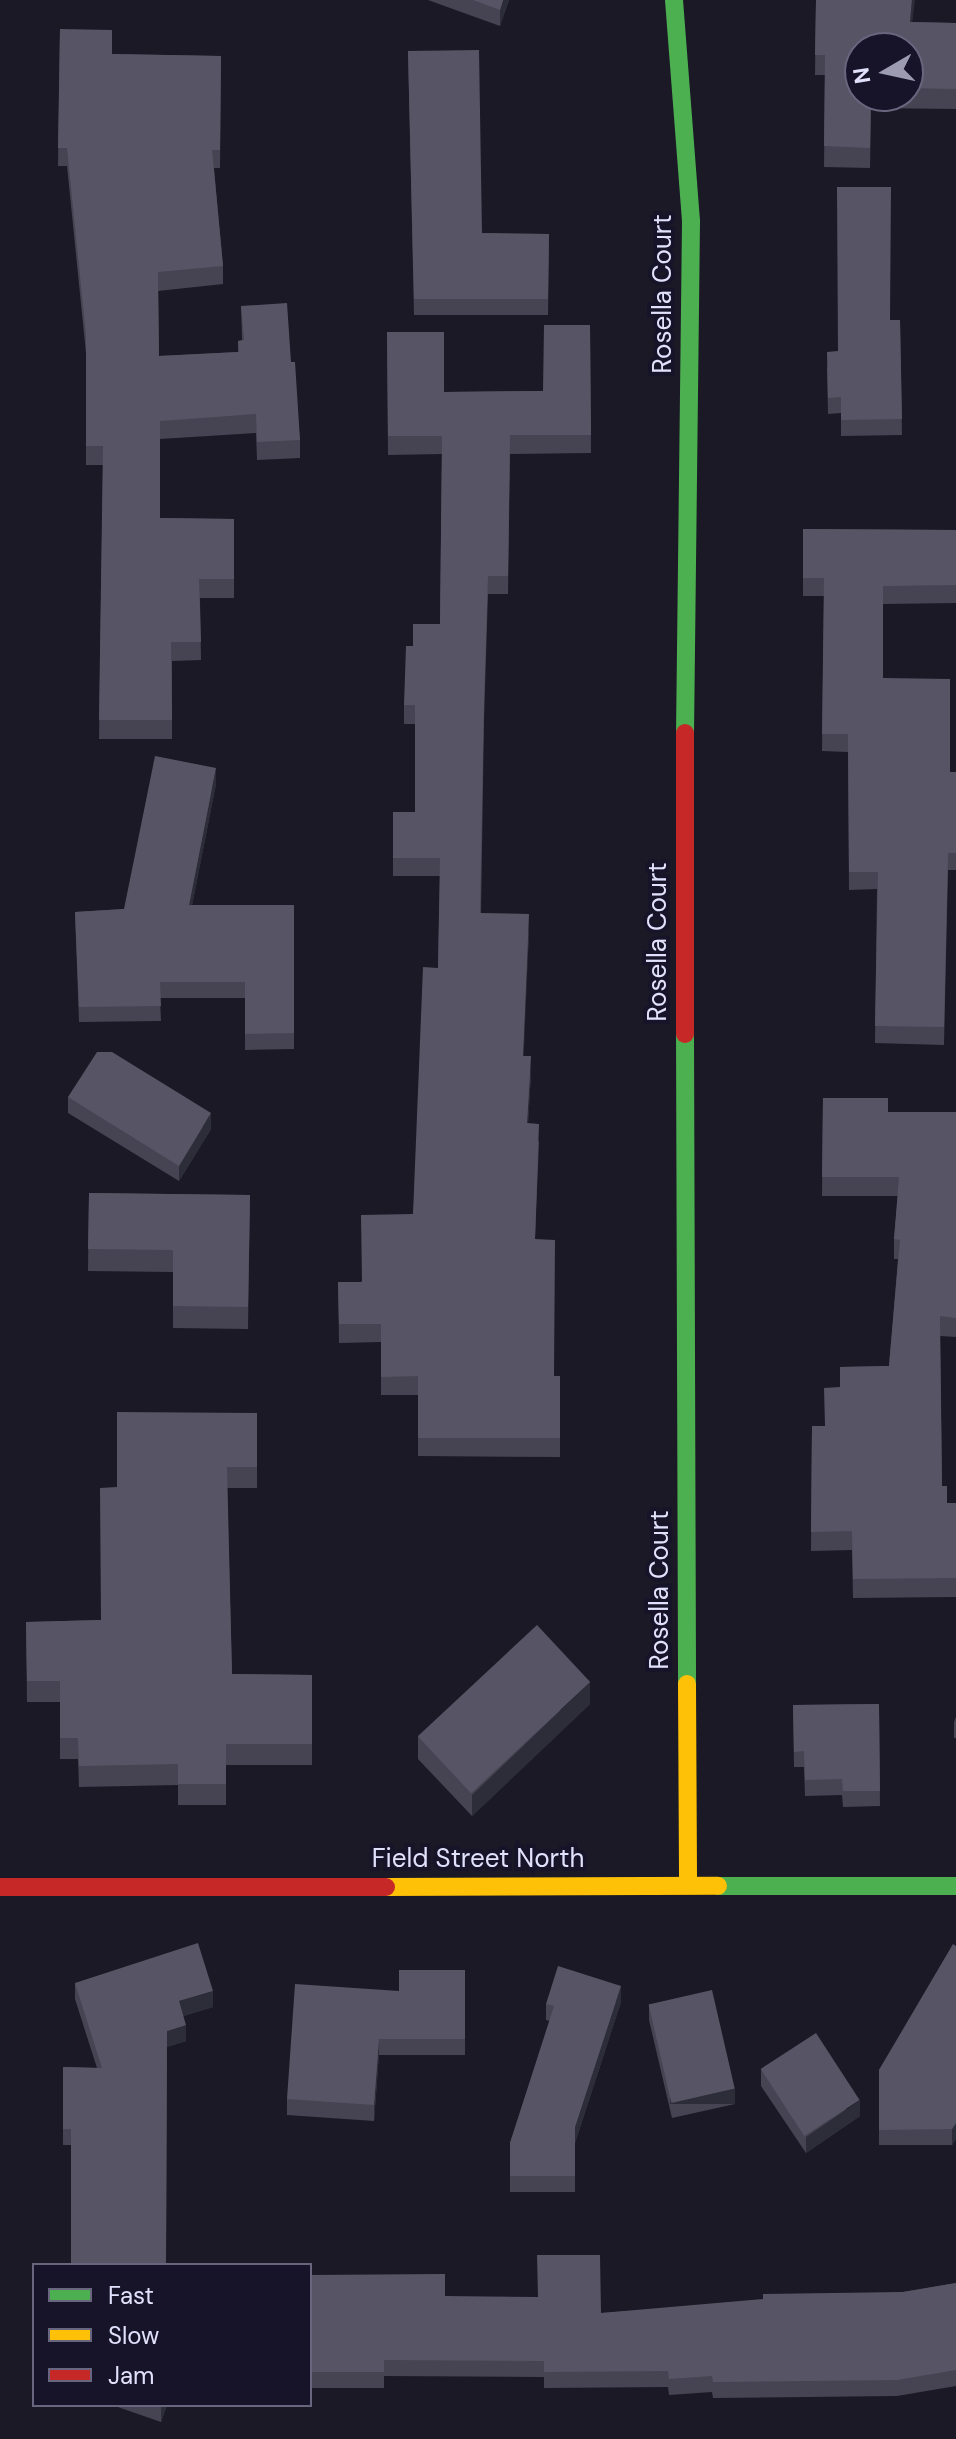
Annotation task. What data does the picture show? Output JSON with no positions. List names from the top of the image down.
{
  "streets": {
    "street": ["Rosella Court", "Field Street North"]
  },
  "crossings": [
    ["Rosella Court", "Field Street North"]
  ],
  "legend": ["Fast", "Slow", "Jam"],
  "north": "left"
}
